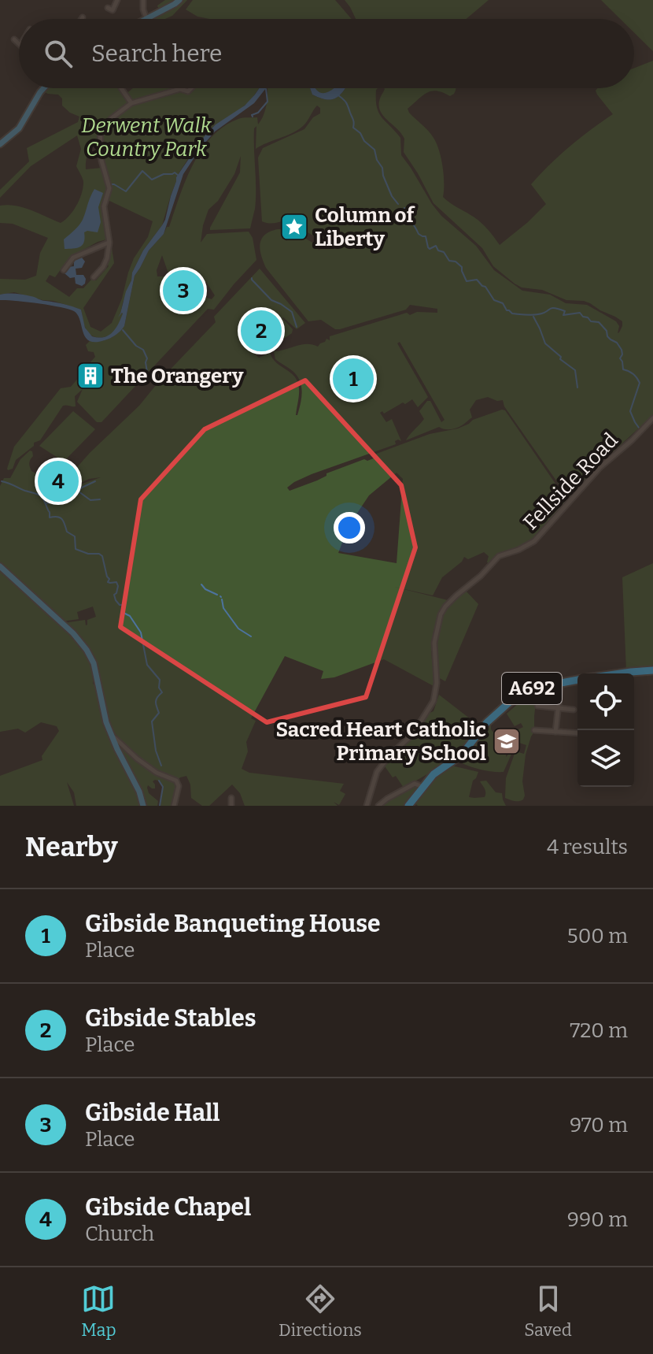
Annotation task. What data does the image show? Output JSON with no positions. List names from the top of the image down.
{
  "streets": {
    "highway": ["A692"],
    "street": ["Fellside Road"]
  },
  "parks": ["Derwent Walk Country Park"],
  "places": {
    "place": ["Column of Liberty"],
    "building": ["The Orangery"],
    "school or university": ["Sacred Heart Catholic Primary School"]
  },
  "page": {
    "search": "Search here",
    "pins": [
      "3",
      "2",
      "1",
      "4"
    ],
    "heading": ["Nearby", "4 results"],
    "list": [
      {
        "mark": "1",
        "name": "Gibside Banqueting House",
        "note": "Place",
        "value": "500 m"
      },
      {
        "mark": "2",
        "name": "Gibside Stables",
        "note": "Place",
        "value": "720 m"
      },
      {
        "mark": "3",
        "name": "Gibside Hall",
        "note": "Place",
        "value": "970 m"
      },
      {
        "mark": "4",
        "name": "Gibside Chapel",
        "note": "Church",
        "value": "990 m"
      }
    ],
    "nav": ["Map", "Directions", "Saved"]
  }
}
